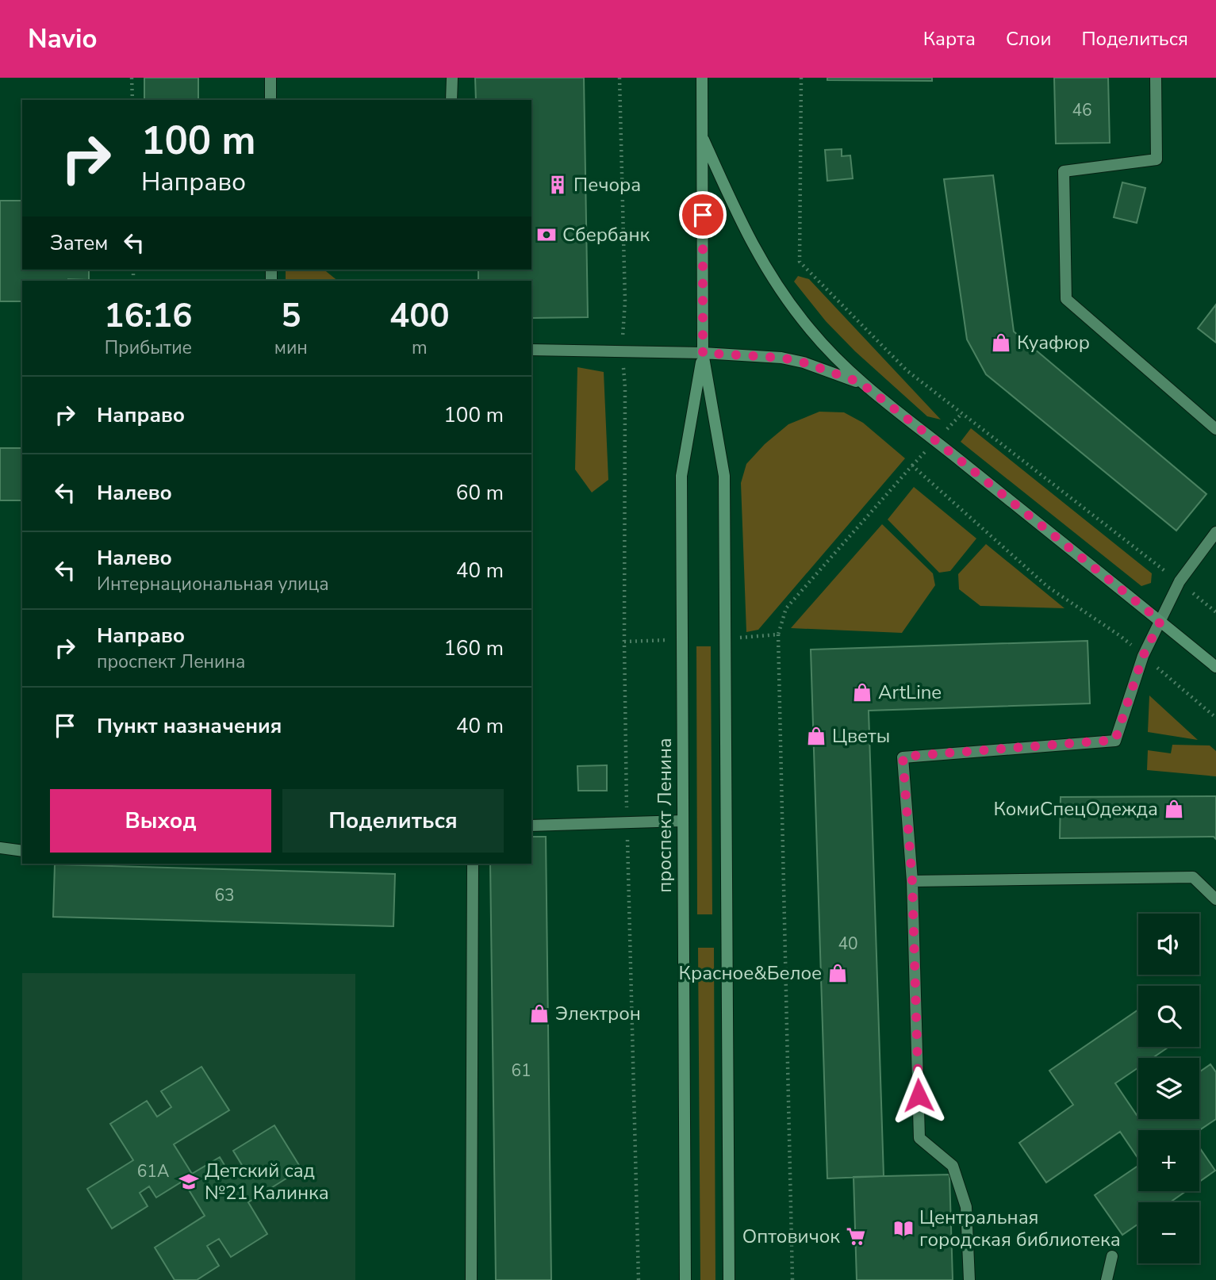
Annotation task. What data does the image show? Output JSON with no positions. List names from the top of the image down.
{
  "streets": {
    "main road": ["проспект Ленина"]
  },
  "places": {
    "building": ["Печора"],
    "bank": ["Сбербанк"],
    "shop": [
      "Куафюр",
      "ArtLine",
      "Цветы",
      "КомиСпецОдежда",
      "Красное&Белое",
      "Электрон"
    ],
    "school or university": ["Детский сад №21 Калинка"],
    "library": ["Центральная городская библиотека"],
    "supermarket": ["Оптовичок"]
  },
  "house_numbers": [
    "46",
    "63",
    "40",
    "61",
    "61А"
  ],
  "page": {
    "header": "Navio",
    "nav": ["Карта", "Слои", "Поделиться"],
    "turn": ["100 m", "Направо"],
    "then": "Затем",
    "eta": [
      "16:16",
      "Прибытие",
      "5",
      "мин",
      "400",
      "m"
    ],
    "list": [
      {
        "name": "Направо",
        "value": "100 m"
      },
      {
        "name": "Налево",
        "value": "60 m"
      },
      {
        "name": "Налево",
        "note": "Интернациональная улица",
        "value": "40 m"
      },
      {
        "name": "Направо",
        "note": "проспект Ленина",
        "value": "160 m"
      },
      {
        "name": "Пункт назначения",
        "value": "40 m"
      }
    ],
    "buttons": ["Выход", "Поделиться"],
    "map_buttons": ["+", "−"]
  }
}
